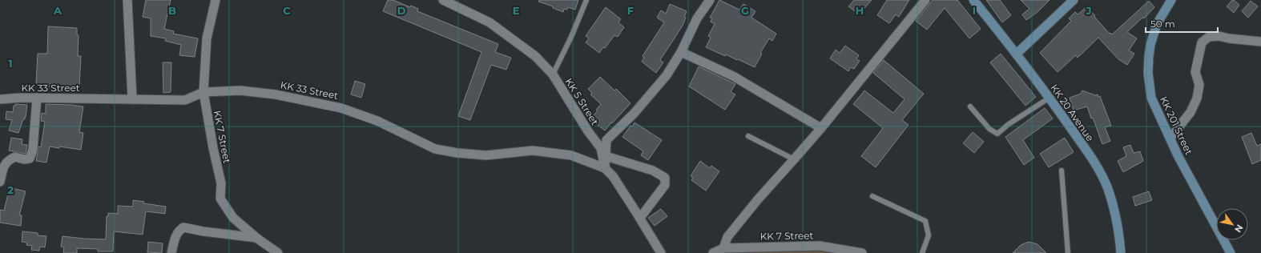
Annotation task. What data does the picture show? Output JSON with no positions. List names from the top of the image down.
{
  "streets": {
    "main road": ["KK 20 Avenue", "KK 201 Street"],
    "street": ["KK 33 Street", "KK 5 Street", "KK 7 Street"]
  },
  "crossings": [
    ["KK 33 Street", "KK 5 Street"],
    ["KK 33 Street", "KK 7 Street"]
  ],
  "scale_bar": "50 m",
  "north": "bottom right",
  "grid": {
    "columns": [
      "A",
      "B",
      "C",
      "D",
      "E",
      "F",
      "G",
      "H",
      "I",
      "J"
    ],
    "rows": ["1", "2"]
  }
}
